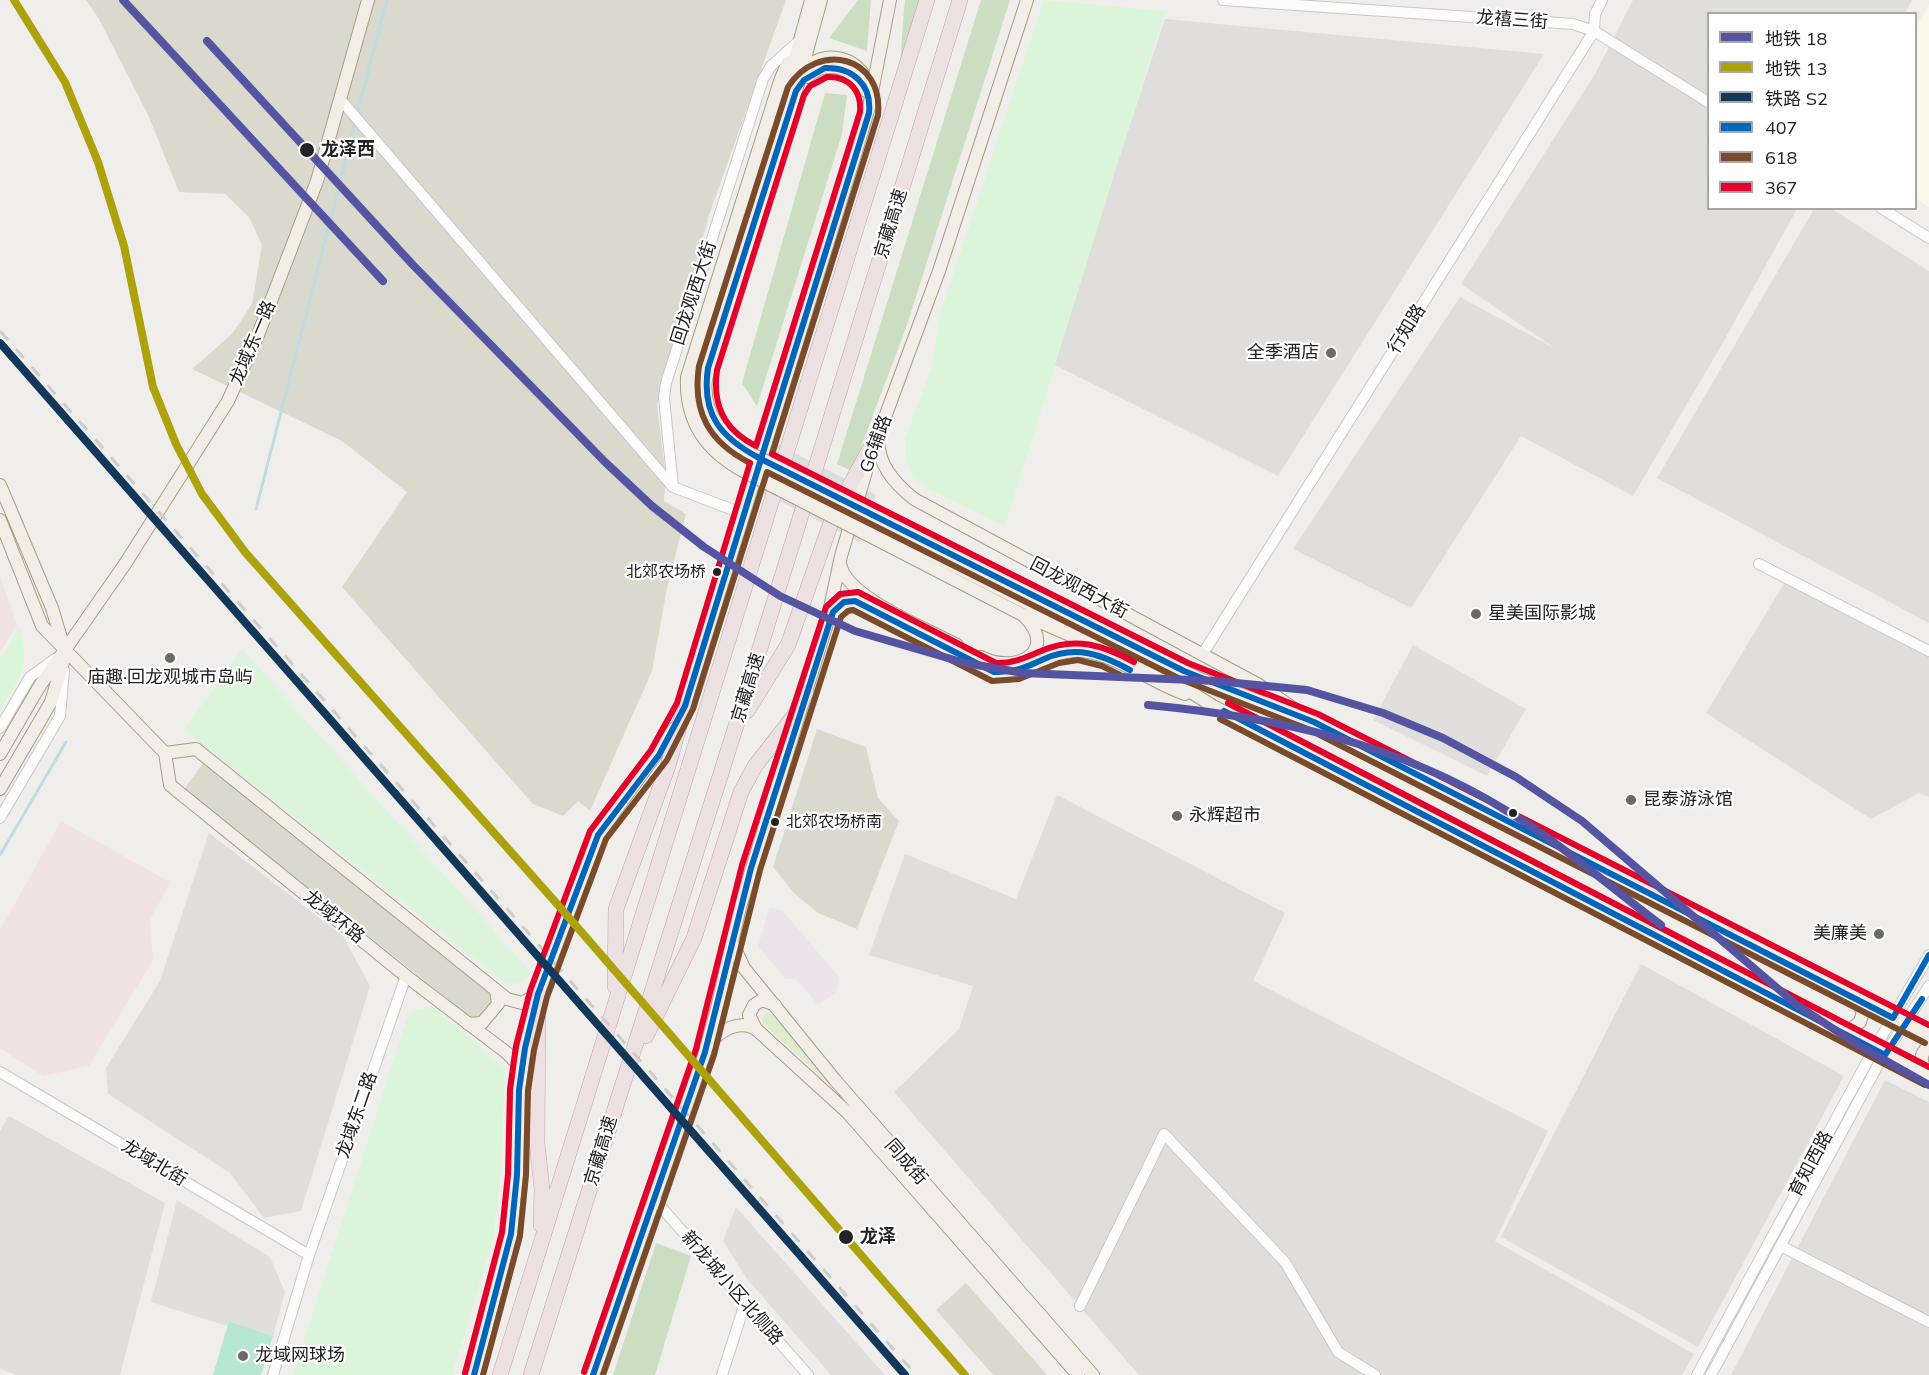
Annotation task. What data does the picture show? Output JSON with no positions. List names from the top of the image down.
{
  "streets": {
    "highway": ["京藏高速"],
    "main road": [
      "回龙观西大街",
      "龙域东一路",
      "G6辅路",
      "龙域环路",
      "同成街"
    ],
    "street": [
      "龙禧三街",
      "行知路",
      "龙域东二路",
      "龙域北街",
      "育知西路",
      "新龙城小区北侧路"
    ]
  },
  "crossings": [
    ["龙禧三街", "行知路"],
    ["回龙观西大街", "行知路"],
    ["回龙观西大街", "G6辅路"],
    ["回龙观西大街", "育知西路"],
    ["G6辅路", "同成街"],
    ["G6辅路", "新龙城小区北侧路"],
    ["龙域环路", "龙域东二路"],
    ["龙域东二路", "龙域北街"]
  ],
  "places": [
    "龙泽西",
    "全季酒店",
    "北郊农场桥",
    "星美国际影城",
    "庙趣·回龙观城市岛屿",
    "昆泰游泳馆",
    "永辉超市",
    "北郊农场桥南",
    "美廉美",
    "龙泽",
    "龙域网球场"
  ],
  "lines": [
    "metro line 18",
    "metro line 13",
    "transit line 618",
    "transit line 407",
    "transit line 367",
    "rail line S2"
  ],
  "legend": [
    "地铁 18",
    "地铁 13",
    "铁路 S2",
    "407",
    "618",
    "367"
  ]
}
